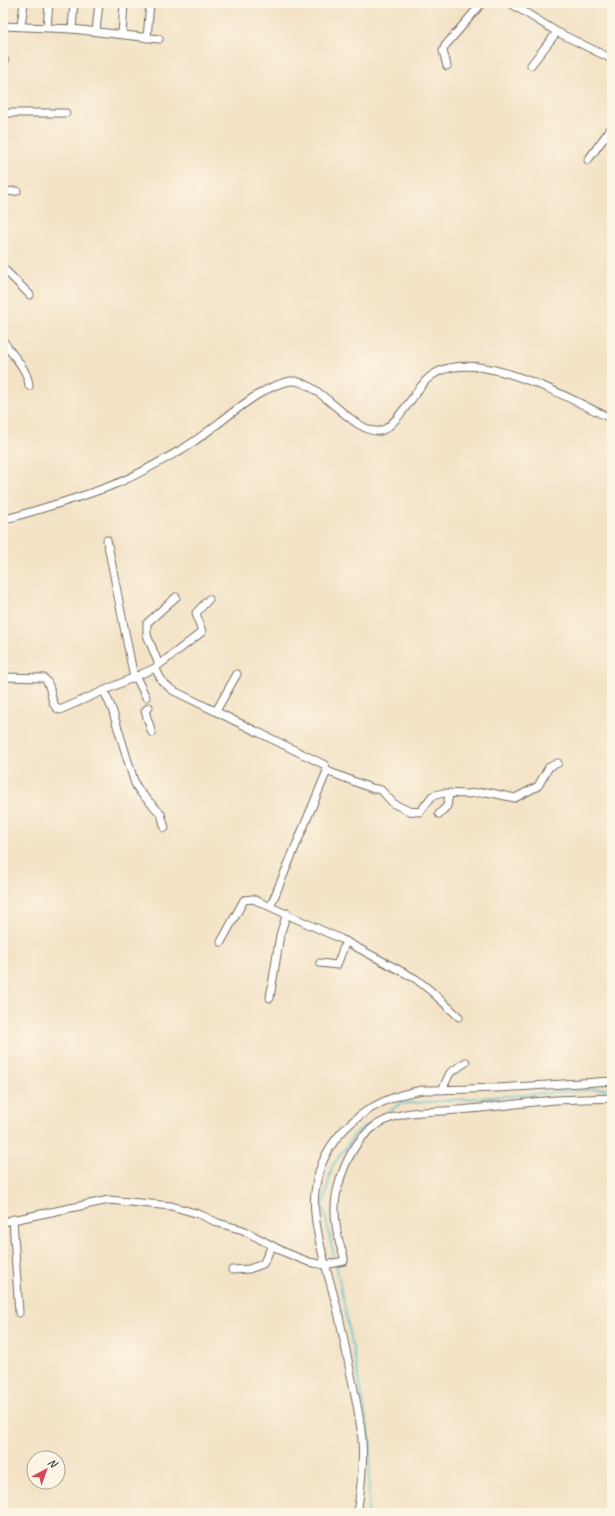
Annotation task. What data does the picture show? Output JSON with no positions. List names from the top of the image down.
{
  "north": "top right"
}
